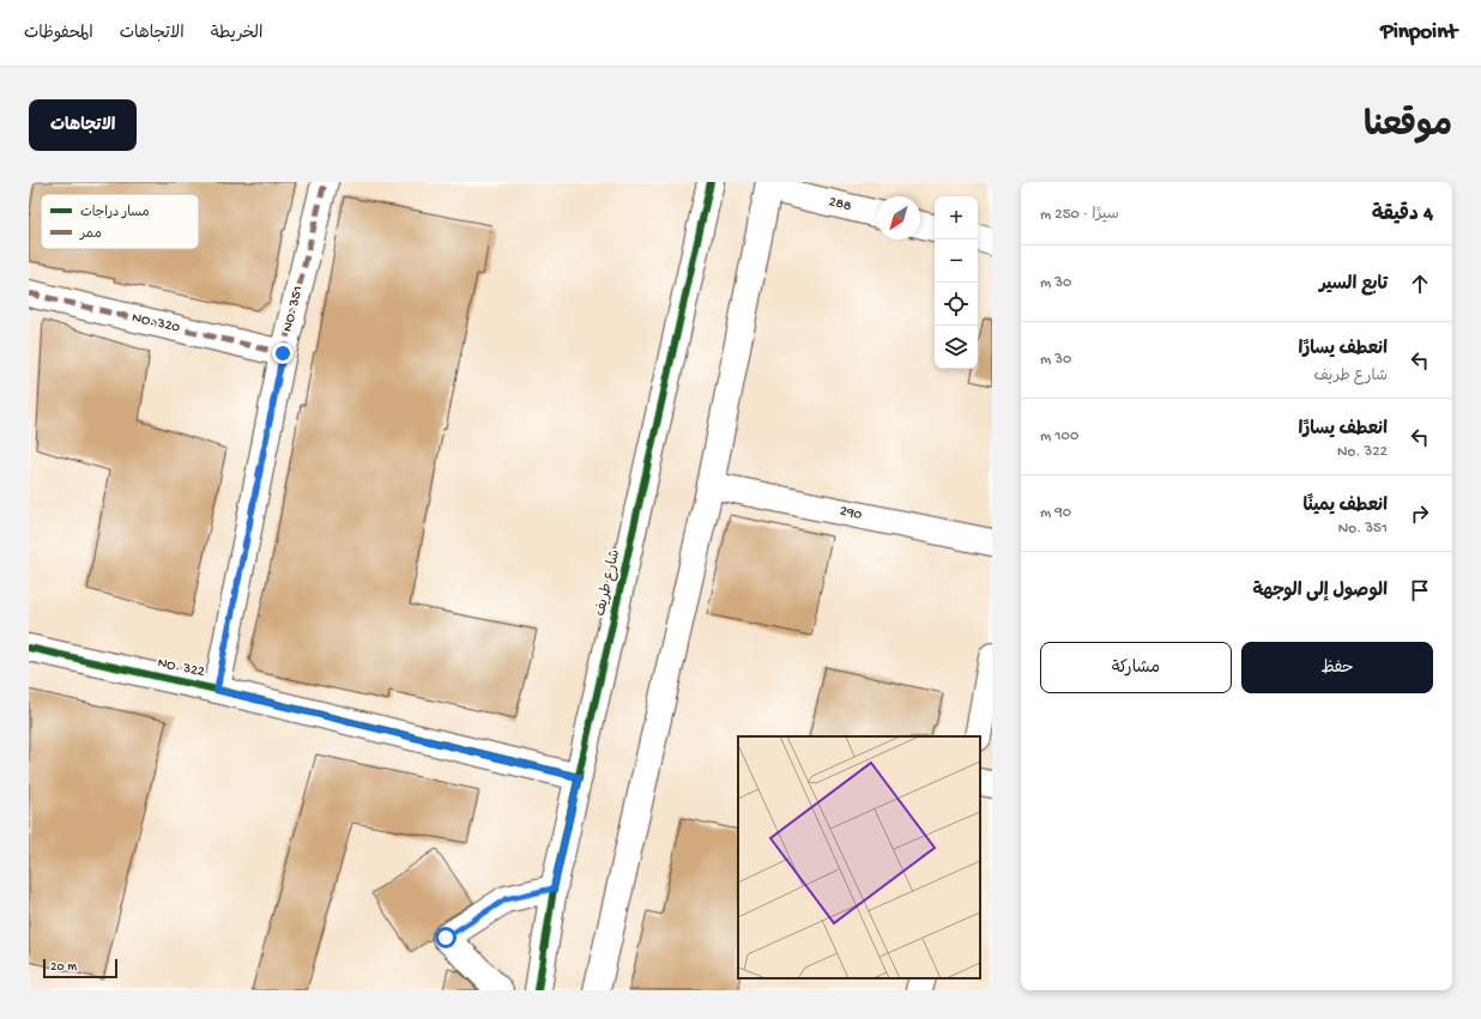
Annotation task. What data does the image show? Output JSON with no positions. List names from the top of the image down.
{
  "streets": {
    "street": [
      "288",
      "NO. 351",
      "NO. 320",
      "290",
      "شارع طريف",
      "NO. 322"
    ]
  },
  "crossings": [
    ["NO. 351", "NO. 320"],
    ["NO. 351", "NO. 322"],
    ["شارع طريف", "NO. 322"]
  ],
  "legend": ["مسار دراجات", "ممر"],
  "scale_bar": "20 m",
  "north": "bottom left",
  "page": {
    "header": "Pinpoint",
    "nav": ["الخريطة", "الاتجاهات", "المحفوظات"],
    "title": "موقعنا",
    "buttons": [
      "الاتجاهات",
      ["حفظ", "مشاركة"]
    ],
    "heading": ["4 دقيقة", "سيرًا · 250 m"],
    "map_buttons": ["+", "−"],
    "list": [
      ["تابع السير", "30 m"],
      ["انعطف يسارًا", "شارع طريف", "30 m"],
      ["انعطف يسارًا", "No. 322", "100 m"],
      ["انعطف يمينًا", "No. 351", "90 m"],
      "الوصول إلى الوجهة"
    ],
    "scale": "20 m"
  }
}
